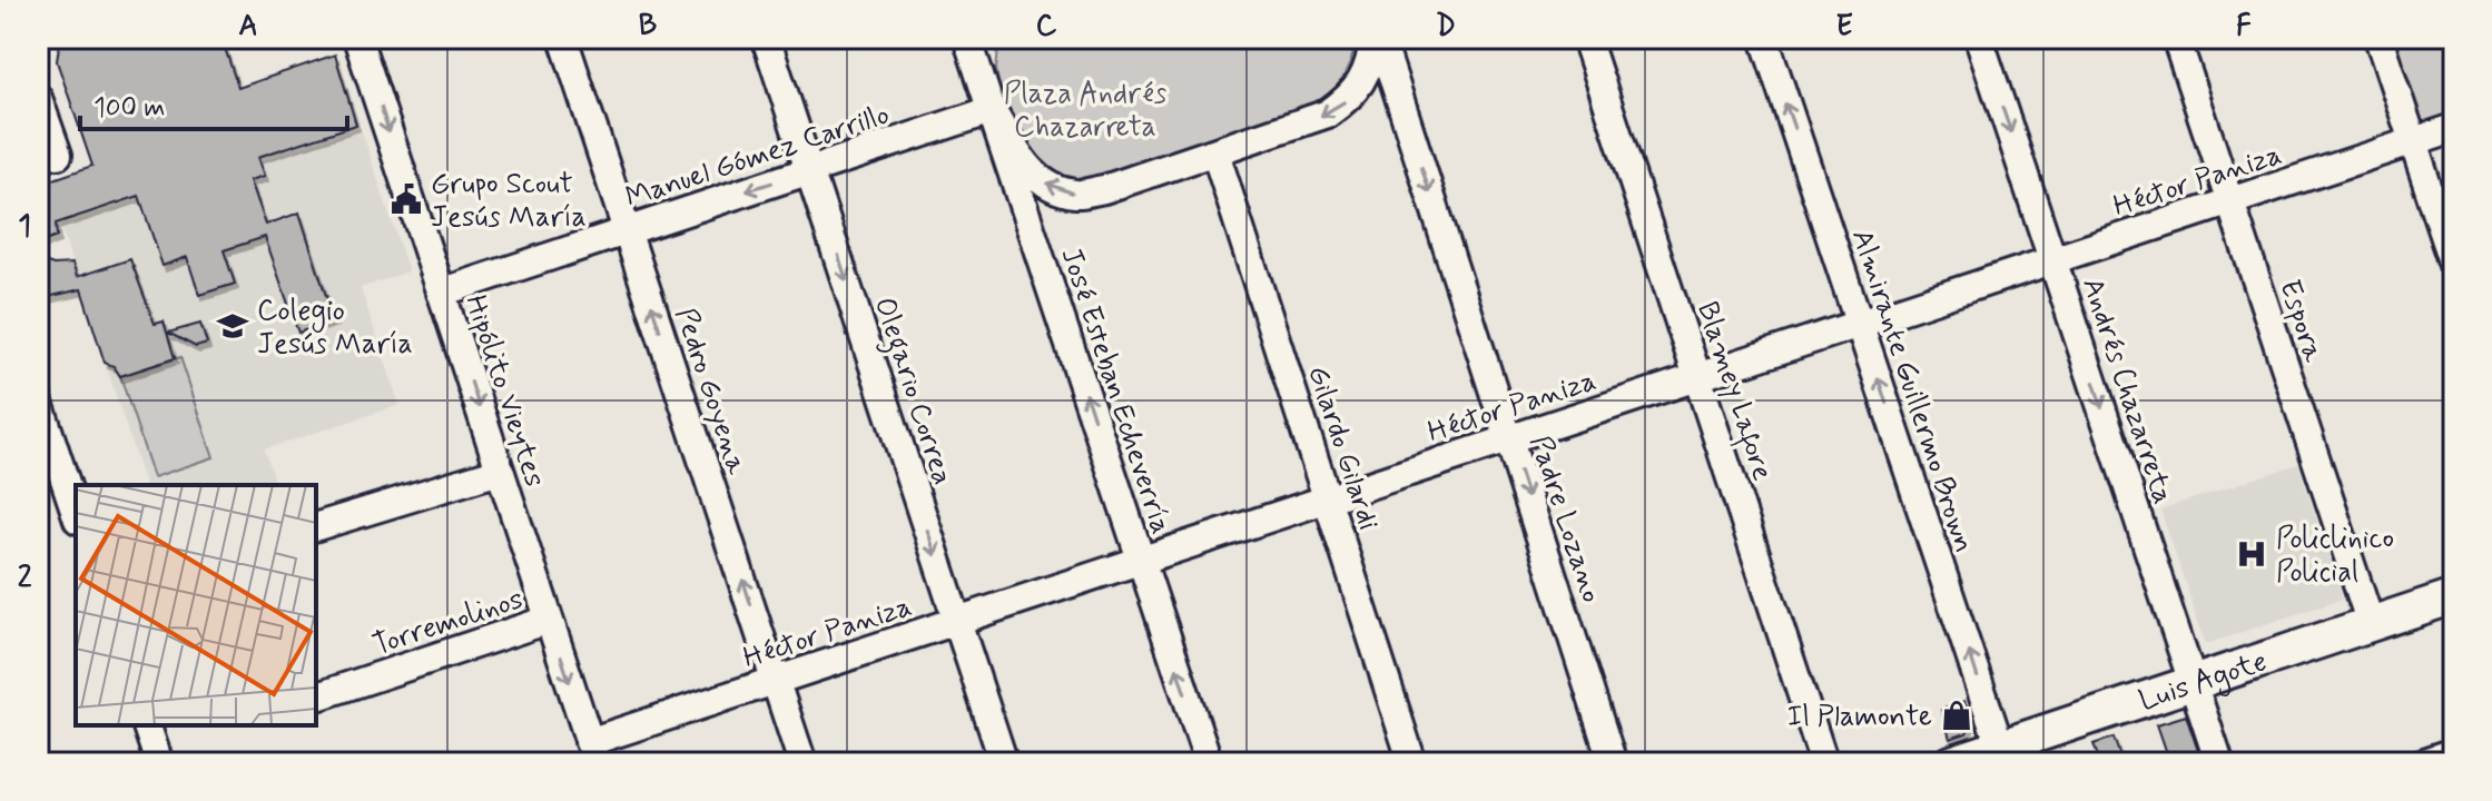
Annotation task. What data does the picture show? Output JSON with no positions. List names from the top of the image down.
{
  "streets": {
    "main road": ["Luis Agote"],
    "street": [
      "Manuel Gómez Carrillo",
      "Héctor Paniza",
      "Espora",
      "Hipólito Vieytes",
      "Pedro Goyena",
      "Olegario Correa",
      "José Esteban Echeverría",
      "Blamey Lafore",
      "Almirante Guillermo Brown",
      "Andrés Chazarreta",
      "Gilardo Gilardi",
      "Padre Lozano",
      "Torremolinos"
    ]
  },
  "crossings": [
    ["Manuel Gómez Carrillo", "Hipólito Vieytes"],
    ["Manuel Gómez Carrillo", "Pedro Goyena"],
    ["Manuel Gómez Carrillo", "Olegario Correa"],
    ["Manuel Gómez Carrillo", "José Esteban Echeverría"],
    ["Héctor Paniza", "Espora"],
    ["Héctor Paniza", "Hipólito Vieytes"],
    ["Héctor Paniza", "Pedro Goyena"],
    ["Héctor Paniza", "Olegario Correa"],
    ["Héctor Paniza", "José Esteban Echeverría"],
    ["Héctor Paniza", "Blamey Lafore"],
    ["Héctor Paniza", "Almirante Guillermo Brown"],
    ["Héctor Paniza", "Andrés Chazarreta"],
    ["Héctor Paniza", "Gilardo Gilardi"],
    ["Héctor Paniza", "Padre Lozano"],
    ["Espora", "Luis Agote"],
    ["Hipólito Vieytes", "Torremolinos"],
    ["Almirante Guillermo Brown", "Luis Agote"],
    ["Andrés Chazarreta", "Luis Agote"]
  ],
  "one_way": [
    "Hipólito Vieytes",
    "Pedro Goyena",
    "Olegario Correa",
    "José Esteban Echeverría",
    "Almirante Guillermo Brown",
    "Andrés Chazarreta",
    "Padre Lozano"
  ],
  "parks": ["Plaza Andrés Chazarreta"],
  "places": {
    "public building": ["Grupo Scout Jesús María"],
    "school or university": ["Colegio Jesús María"],
    "hospital": ["Policlinico Policial"],
    "shop": ["Il Plamonte"]
  },
  "scale_bar": "100 m",
  "grid": {
    "columns": [
      "A",
      "B",
      "C",
      "D",
      "E",
      "F"
    ],
    "rows": ["1", "2"]
  }
}
